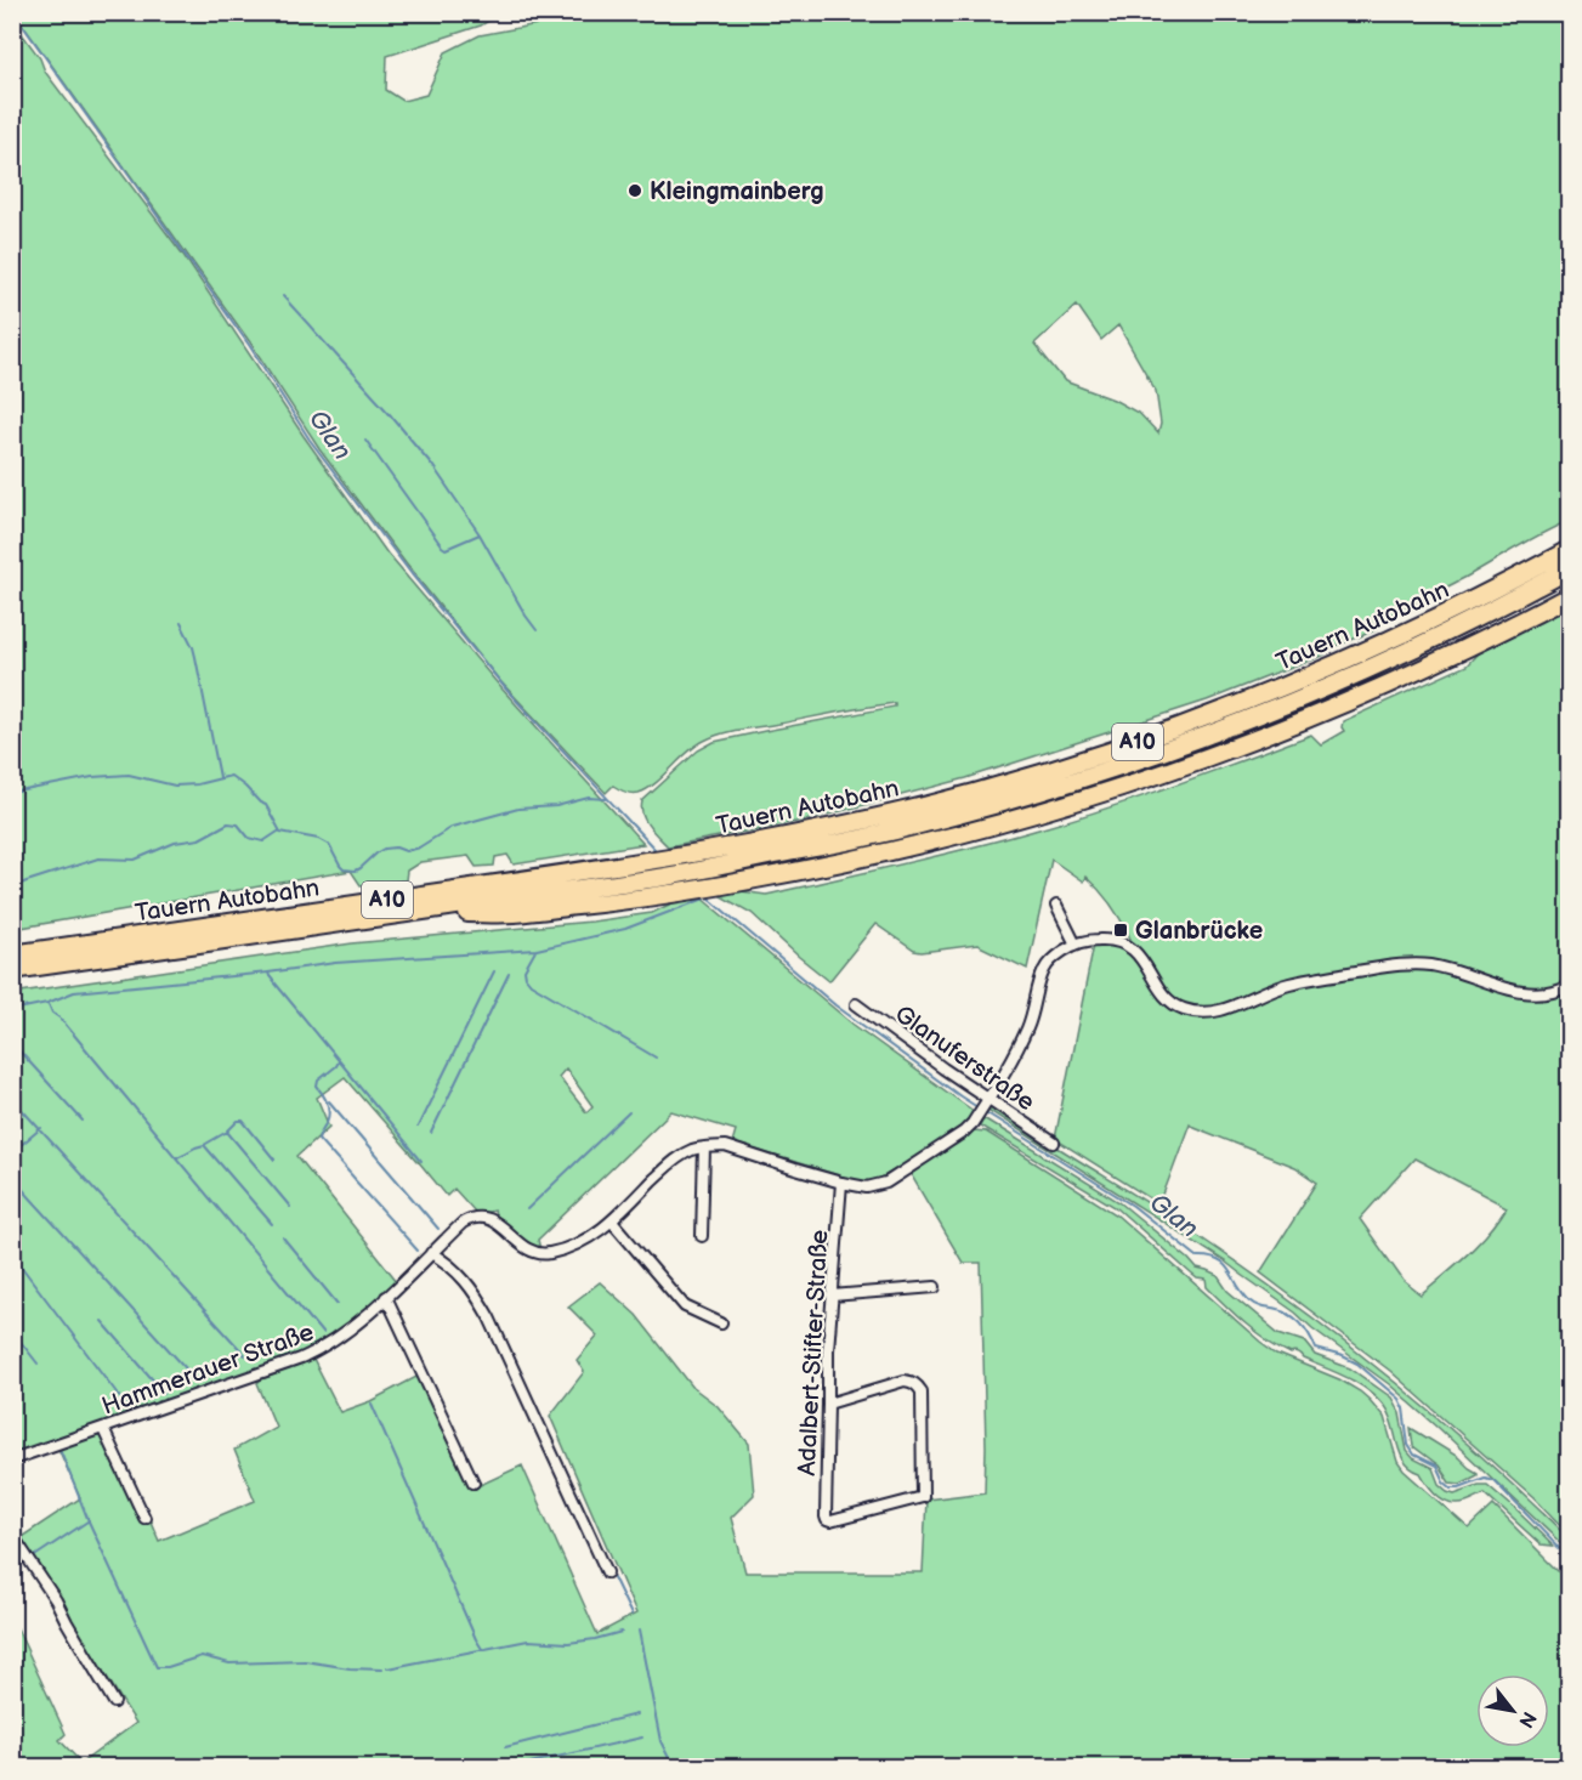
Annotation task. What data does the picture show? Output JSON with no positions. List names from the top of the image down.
{
  "streets": {
    "highway": ["Tauern Autobahn", "A10"],
    "street": ["Glanuferstraße", "Adalbert-Stifter-Straße", "Hammerauer Straße"]
  },
  "crossings": [
    ["Tauern Autobahn", "A10"]
  ],
  "water": ["Glan"],
  "places": {
    "other": ["Kleingmainberg"],
    "transit": ["Glanbrücke"]
  },
  "north": "bottom right"
}
